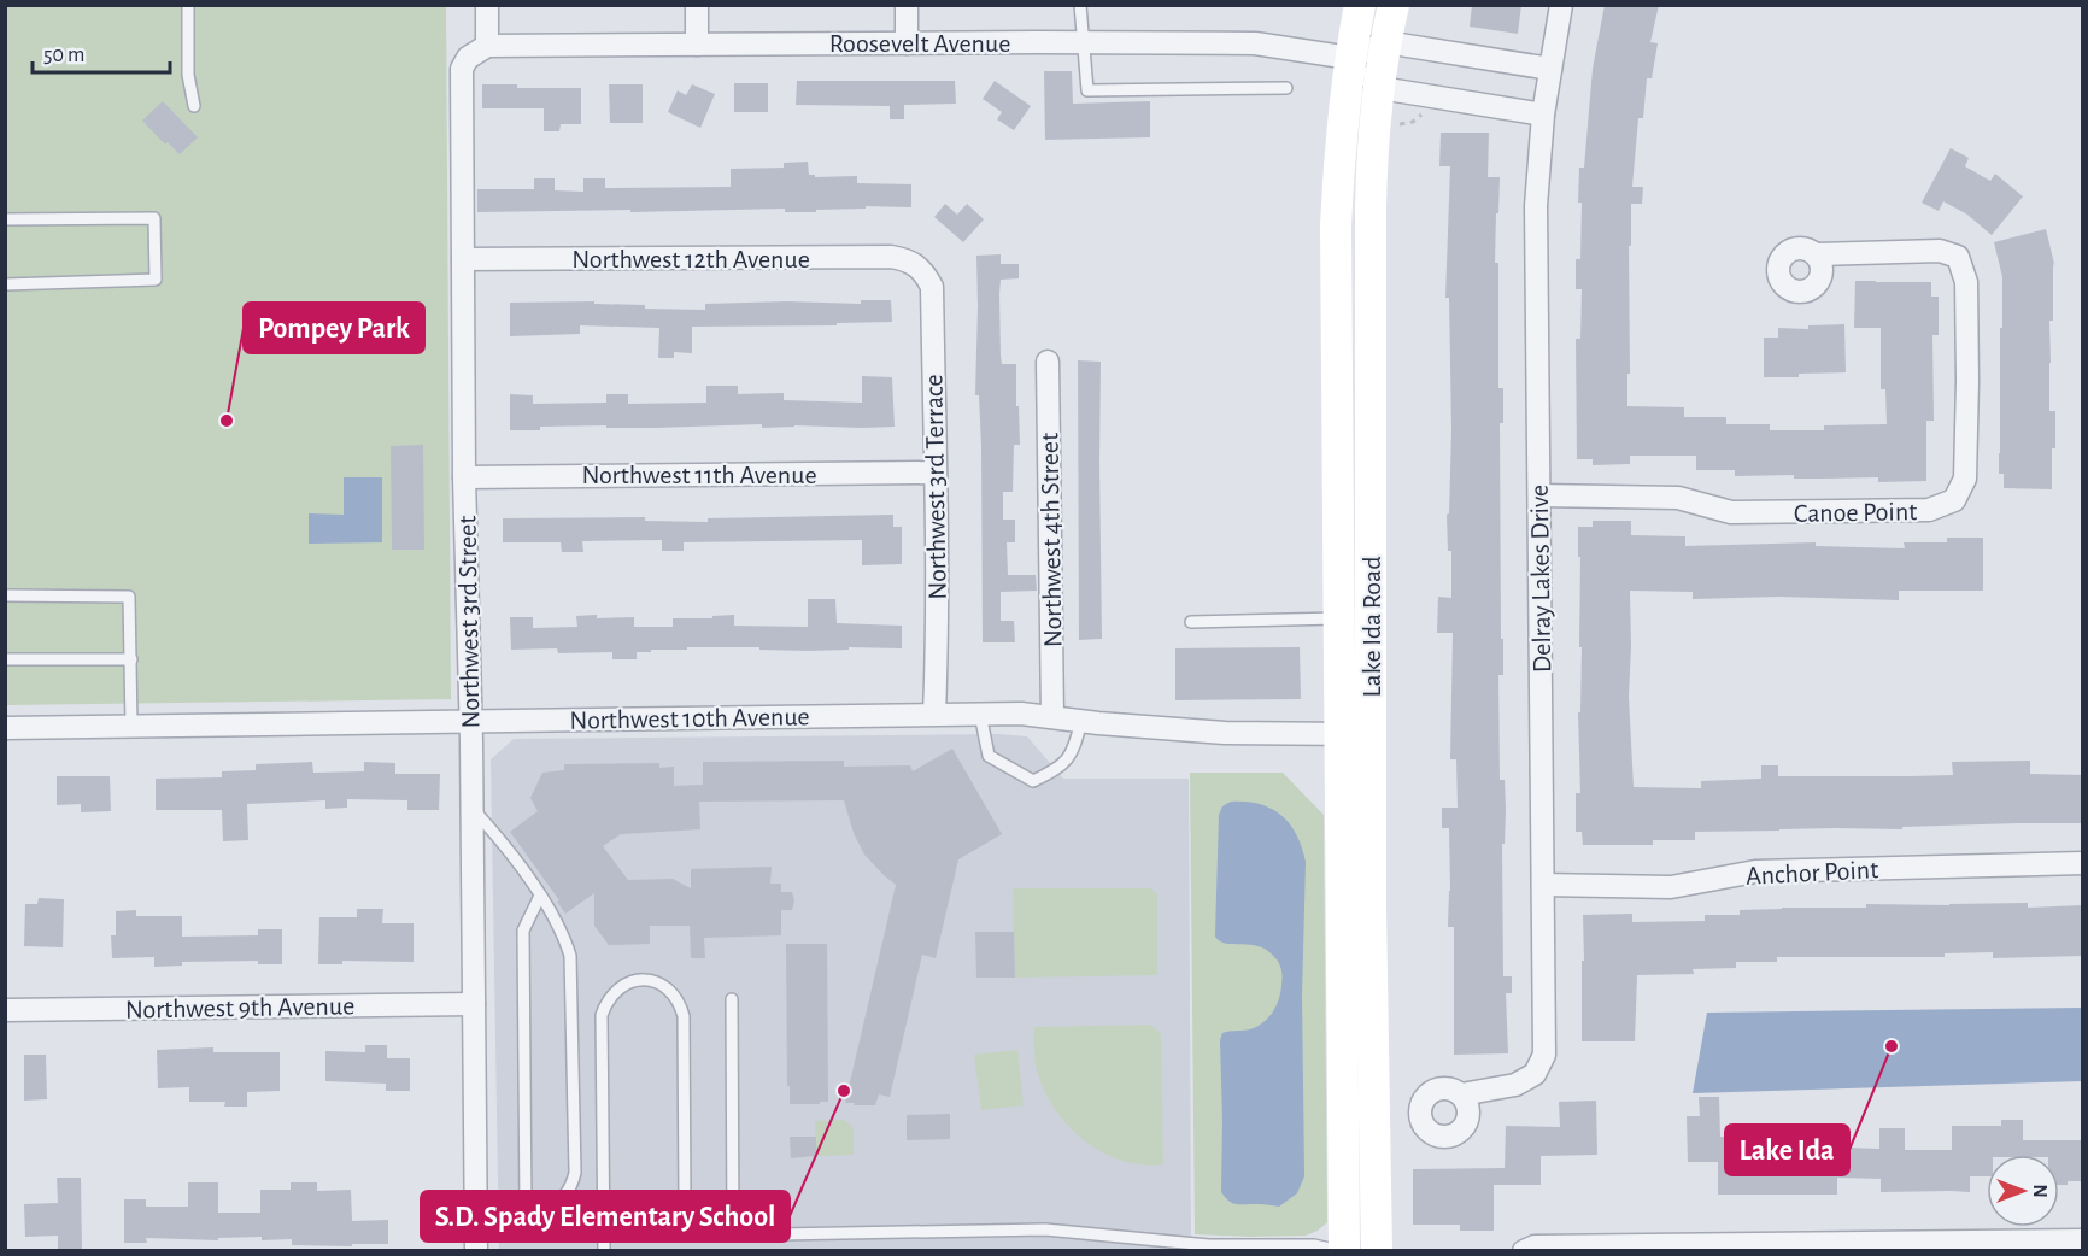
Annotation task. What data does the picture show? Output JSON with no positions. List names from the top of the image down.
{
  "streets": {
    "street": [
      "Roosevelt Avenue",
      "Northwest 12th Avenue",
      "Northwest 11th Avenue",
      "Northwest 3rd Terrace",
      "Canoe Point",
      "Northwest 4th Street",
      "Delray Lakes Drive",
      "Northwest 3rd Street",
      "Lake Ida Road",
      "Northwest 10th Avenue",
      "Anchor Point",
      "Northwest 9th Avenue"
    ]
  },
  "crossings": [
    ["Roosevelt Avenue", "Northwest 3rd Street"],
    ["Roosevelt Avenue", "Lake Ida Road"],
    ["Northwest 12th Avenue", "Northwest 3rd Terrace"],
    ["Northwest 12th Avenue", "Northwest 3rd Street"],
    ["Northwest 11th Avenue", "Northwest 3rd Terrace"],
    ["Northwest 11th Avenue", "Northwest 3rd Street"],
    ["Northwest 3rd Terrace", "Northwest 10th Avenue"],
    ["Canoe Point", "Delray Lakes Drive"],
    ["Northwest 4th Street", "Northwest 10th Avenue"],
    ["Delray Lakes Drive", "Anchor Point"],
    ["Northwest 3rd Street", "Northwest 10th Avenue"],
    ["Northwest 3rd Street", "Northwest 9th Avenue"],
    ["Lake Ida Road", "Northwest 10th Avenue"]
  ],
  "places": ["Pompey Park", "Lake Ida", "S.D. Spady Elementary School"],
  "scale_bar": "50 m",
  "north": "right"
}
